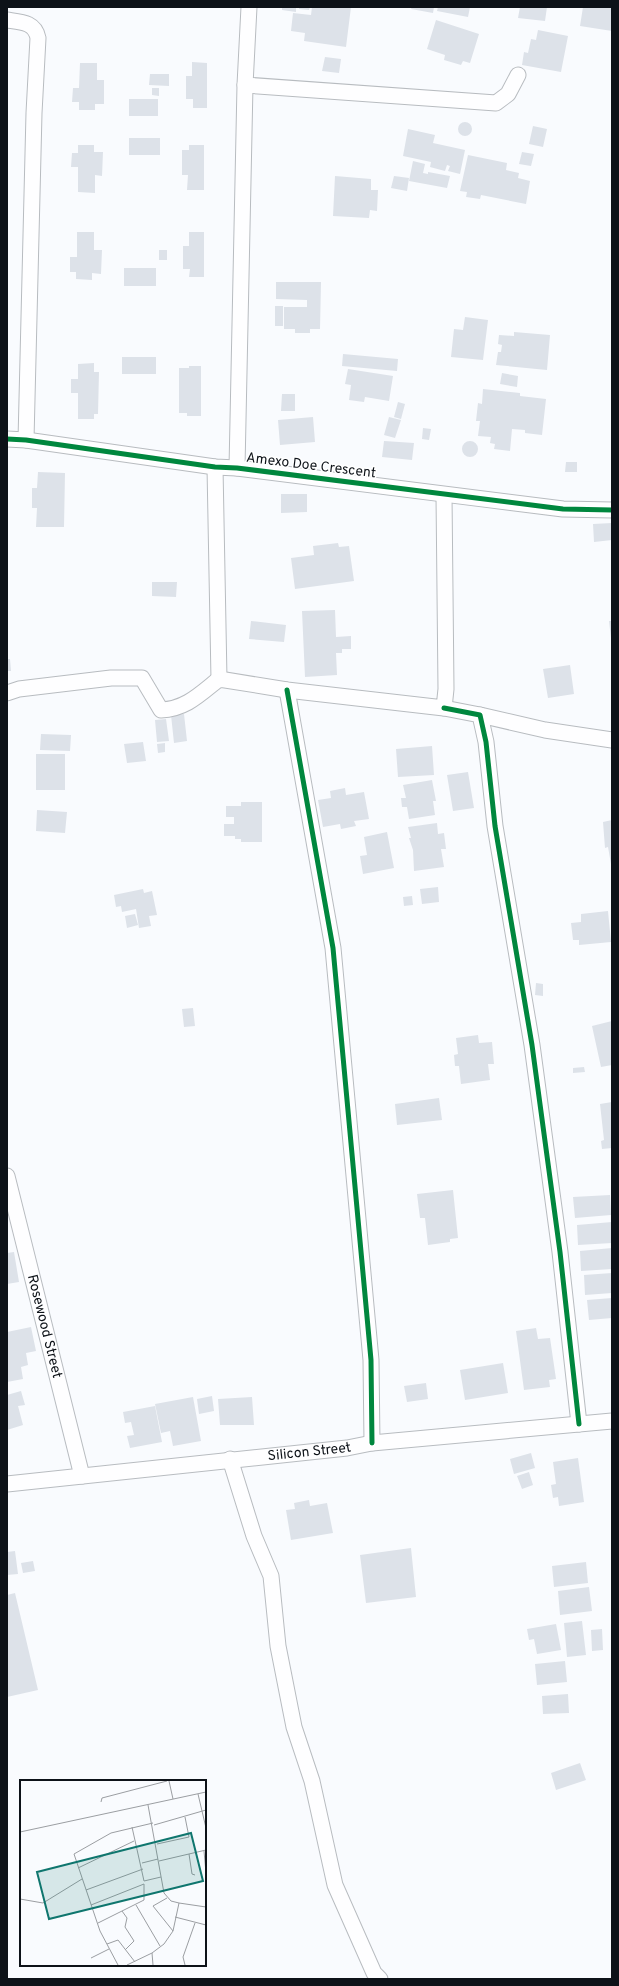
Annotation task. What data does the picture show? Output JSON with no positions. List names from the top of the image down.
{
  "streets": {
    "street": ["Amexo Doe Crescent", "Rosewood Street", "Silicon Street"]
  },
  "crossings": [
    ["Rosewood Street", "Silicon Street"]
  ]
}
